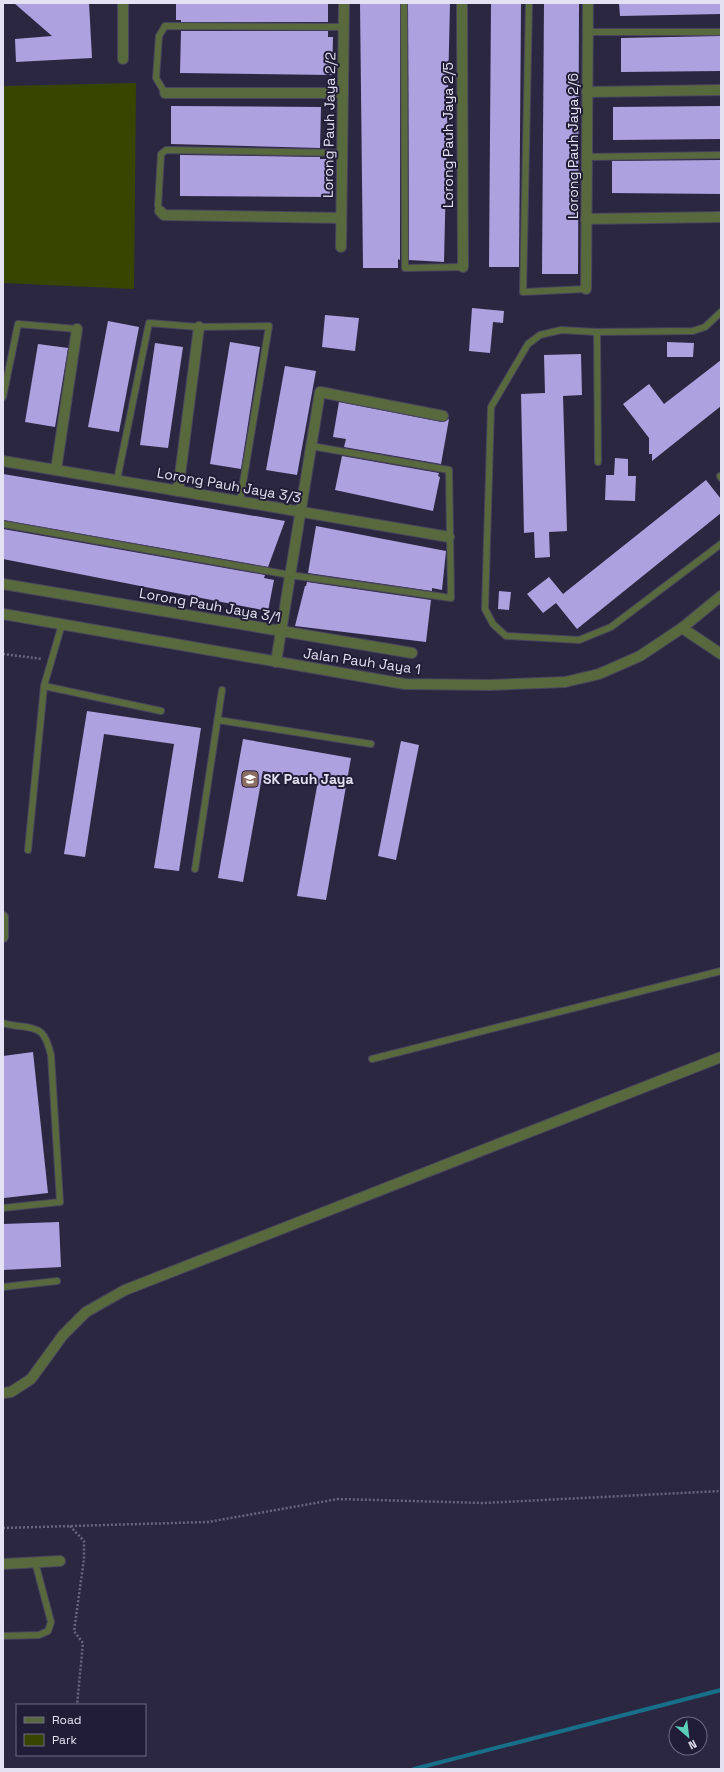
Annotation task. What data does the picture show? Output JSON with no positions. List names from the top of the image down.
{
  "streets": {
    "street": [
      "Lorong Pauh Jaya 2/2",
      "Lorong Pauh Jaya 2/5",
      "Lorong Pauh Jaya 2/6",
      "Lorong Pauh Jaya 3/3",
      "Lorong Pauh Jaya 3/1",
      "Jalan Pauh Jaya 1"
    ]
  },
  "places": {
    "school or university": ["SK Pauh Jaya"]
  },
  "legend": ["Road", "Park"],
  "north": "bottom right"
}
